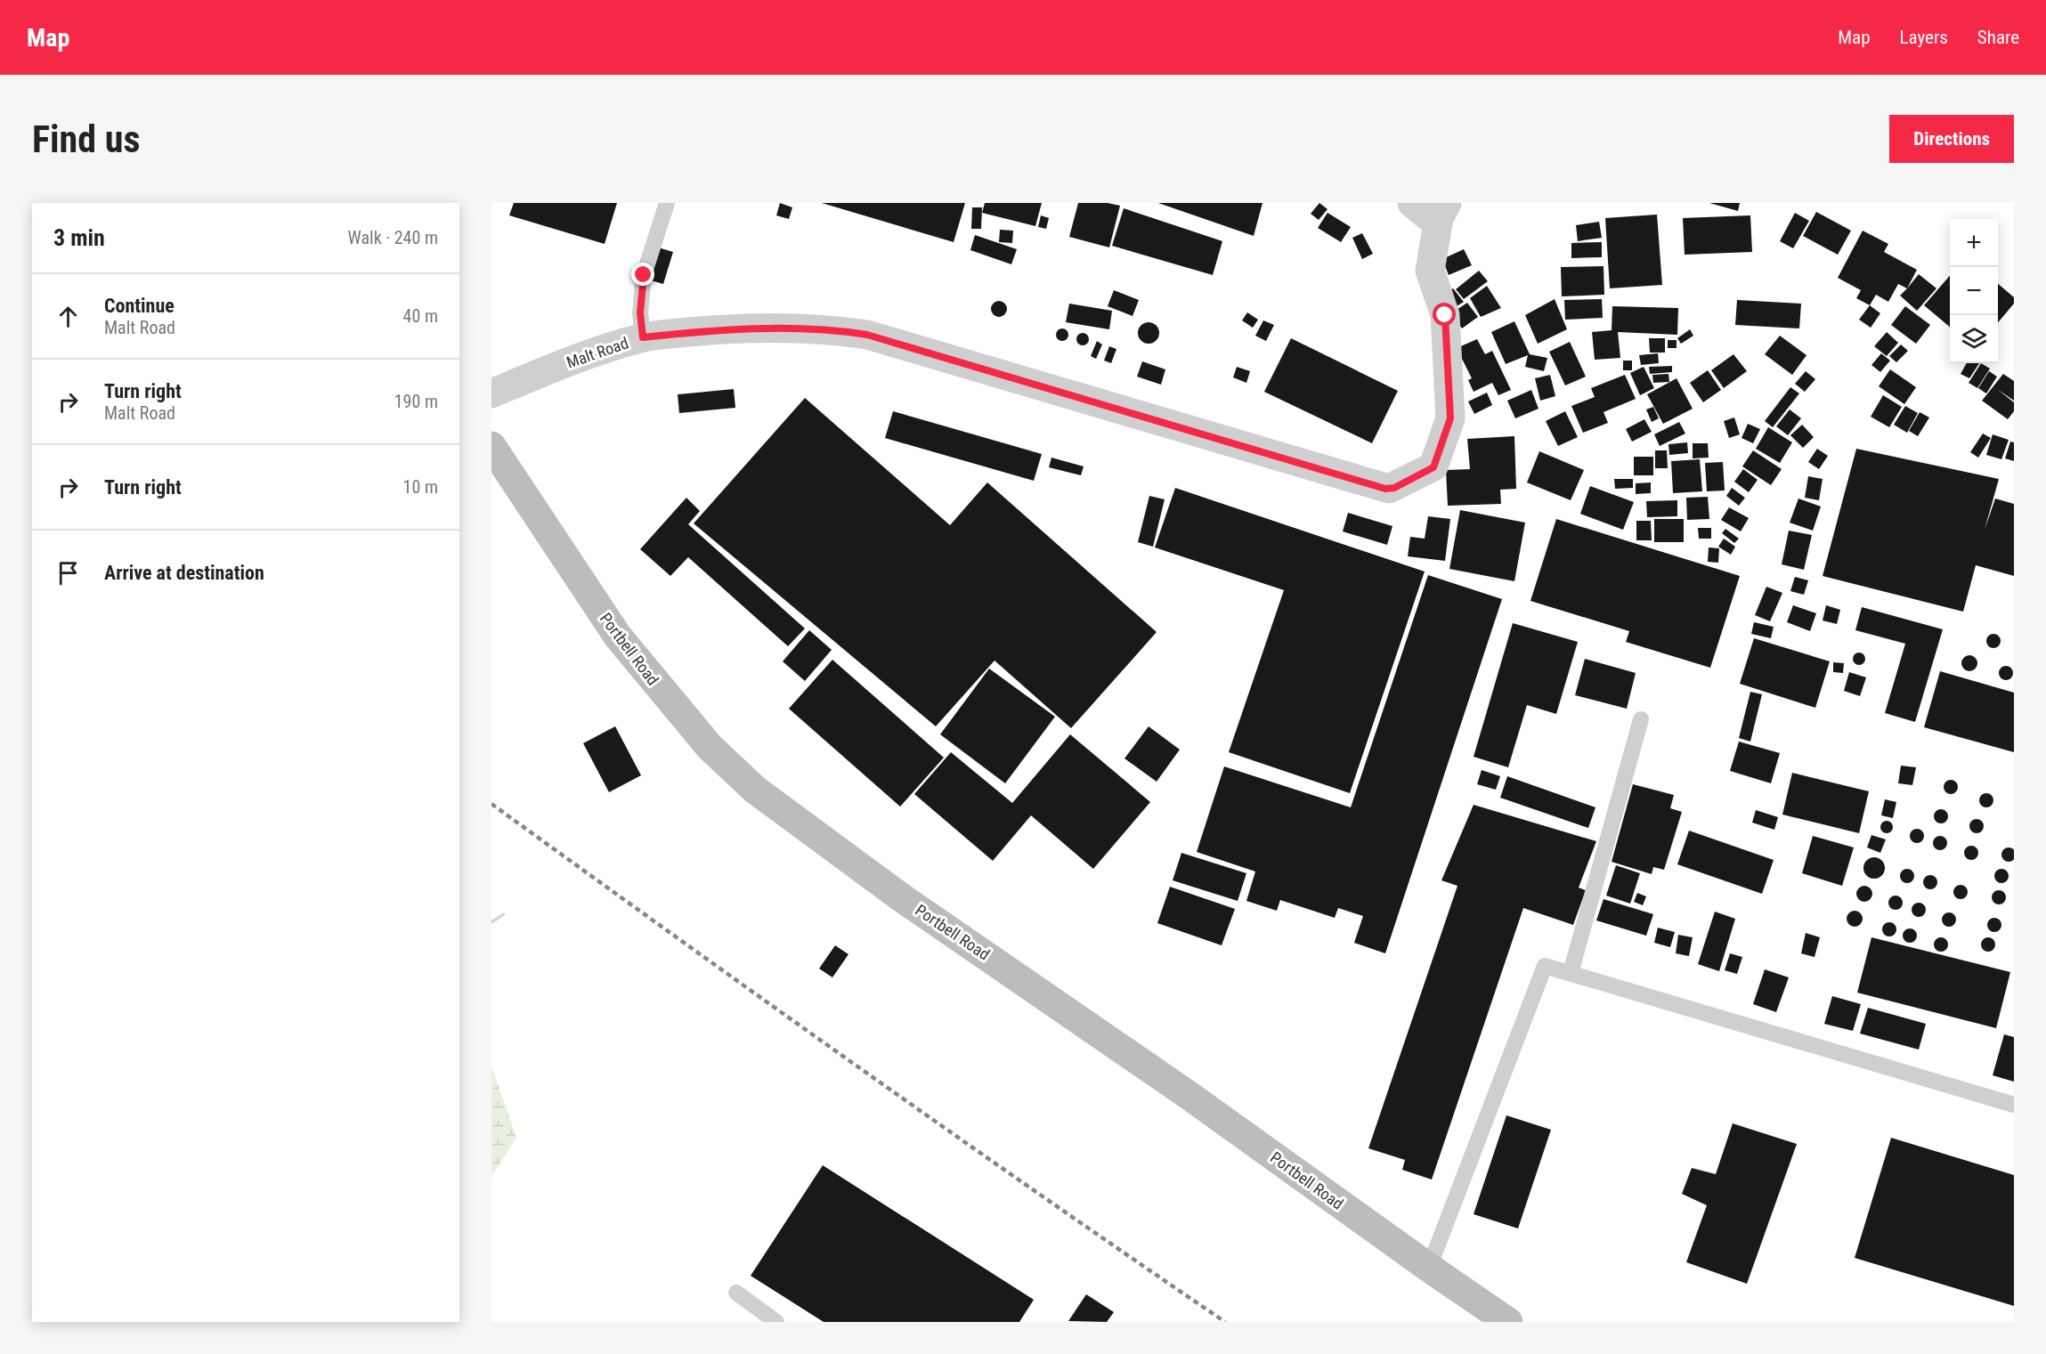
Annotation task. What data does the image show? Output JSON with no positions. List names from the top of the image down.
{
  "streets": {
    "main road": ["Portbell Road"],
    "street": ["Malt Road"]
  },
  "page": {
    "header": "Map",
    "nav": ["Map", "Layers", "Share"],
    "buttons": "Directions",
    "title": "Find us",
    "heading": ["3 min", "Walk · 240 m"],
    "map_buttons": ["+", "−"],
    "list": [
      ["Continue", "Malt Road", "40 m"],
      ["Turn right", "Malt Road", "190 m"],
      ["Turn right", "10 m"],
      "Arrive at destination"
    ]
  }
}
